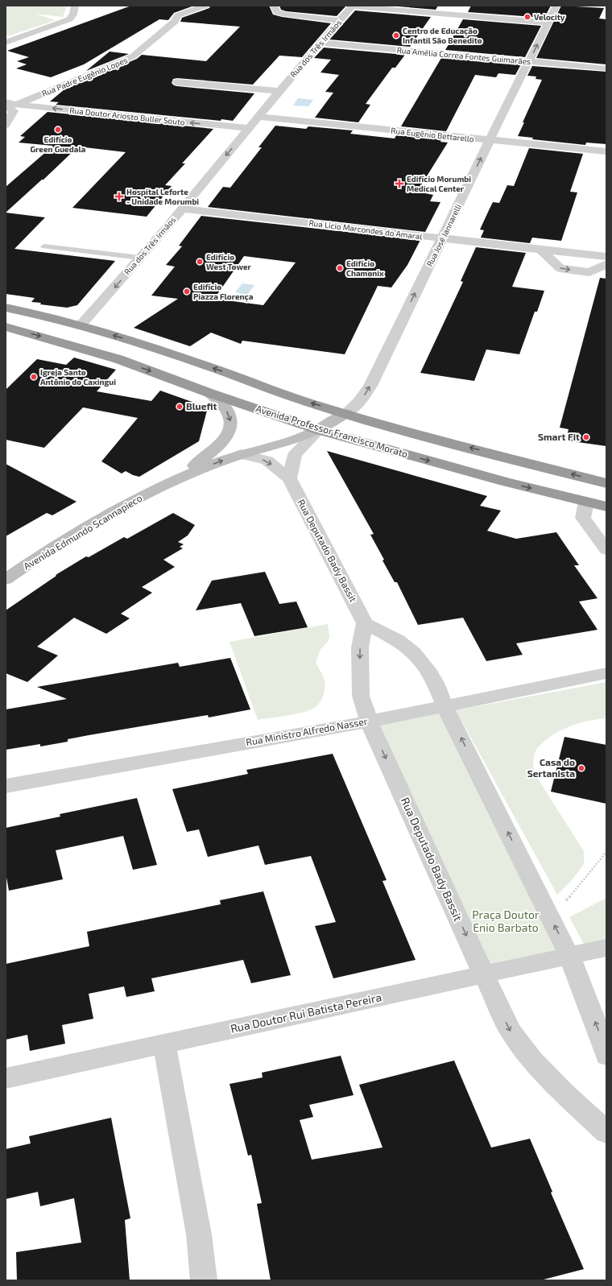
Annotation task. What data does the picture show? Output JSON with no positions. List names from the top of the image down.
{
  "streets": {
    "highway": ["Avenida Professor Francisco Morato"],
    "main road": ["Rua José Jannarelli", "Avenida Edmundo Scannapieco"],
    "street": [
      "Rua dos Três Irmãos",
      "Rua Amélia Correa Fontes Guimarães",
      "Rua Padre Eugênio Lopes",
      "Rua Doutor Ariosto Buller Souto",
      "Rua Eugênio Bettarello",
      "Rua Licio Marcondes do Amaral",
      "Rua Deputado Bady Bassit",
      "Rua Ministro Alfredo Nasser",
      "Rua Doutor Rui Batista Pereira"
    ]
  },
  "crossings": [
    ["Rua dos Três Irmãos", "Rua Amélia Correa Fontes Guimarães"],
    ["Rua dos Três Irmãos", "Rua Doutor Ariosto Buller Souto"],
    ["Rua dos Três Irmãos", "Rua Eugênio Bettarello"],
    ["Rua dos Três Irmãos", "Rua Licio Marcondes do Amaral"],
    ["Rua Amélia Correa Fontes Guimarães", "Rua José Jannarelli"],
    ["Rua Padre Eugênio Lopes", "Rua Doutor Ariosto Buller Souto"],
    ["Rua Eugênio Bettarello", "Rua José Jannarelli"],
    ["Rua Licio Marcondes do Amaral", "Rua José Jannarelli"],
    ["Rua José Jannarelli", "Avenida Professor Francisco Morato"],
    ["Rua José Jannarelli", "Avenida Edmundo Scannapieco"],
    ["Avenida Professor Francisco Morato", "Avenida Edmundo Scannapieco"],
    ["Avenida Edmundo Scannapieco", "Rua Deputado Bady Bassit"],
    ["Rua Deputado Bady Bassit", "Rua Ministro Alfredo Nasser"],
    ["Rua Deputado Bady Bassit", "Rua Doutor Rui Batista Pereira"]
  ],
  "one_way": ["Rua dos Três Irmãos", "Rua José Jannarelli"],
  "parks": ["Praça Doutor Enio Barbato"],
  "places": {
    "other": [
      "Velocity",
      "Centro de Educação Infantil São Benedito",
      "Edifício Green Guedala",
      "Edifício West Tower",
      "Edifício Chamonix",
      "Edifício Piazza Florença",
      "Igreja Santo Antônio do Caxingui",
      "Bluefit",
      "Smart Fit",
      "Casa do Sertanista"
    ],
    "health": ["Edifício Morumbi Medical Center", "Hospital Leforte - Unidade Morumbi"]
  }
}
